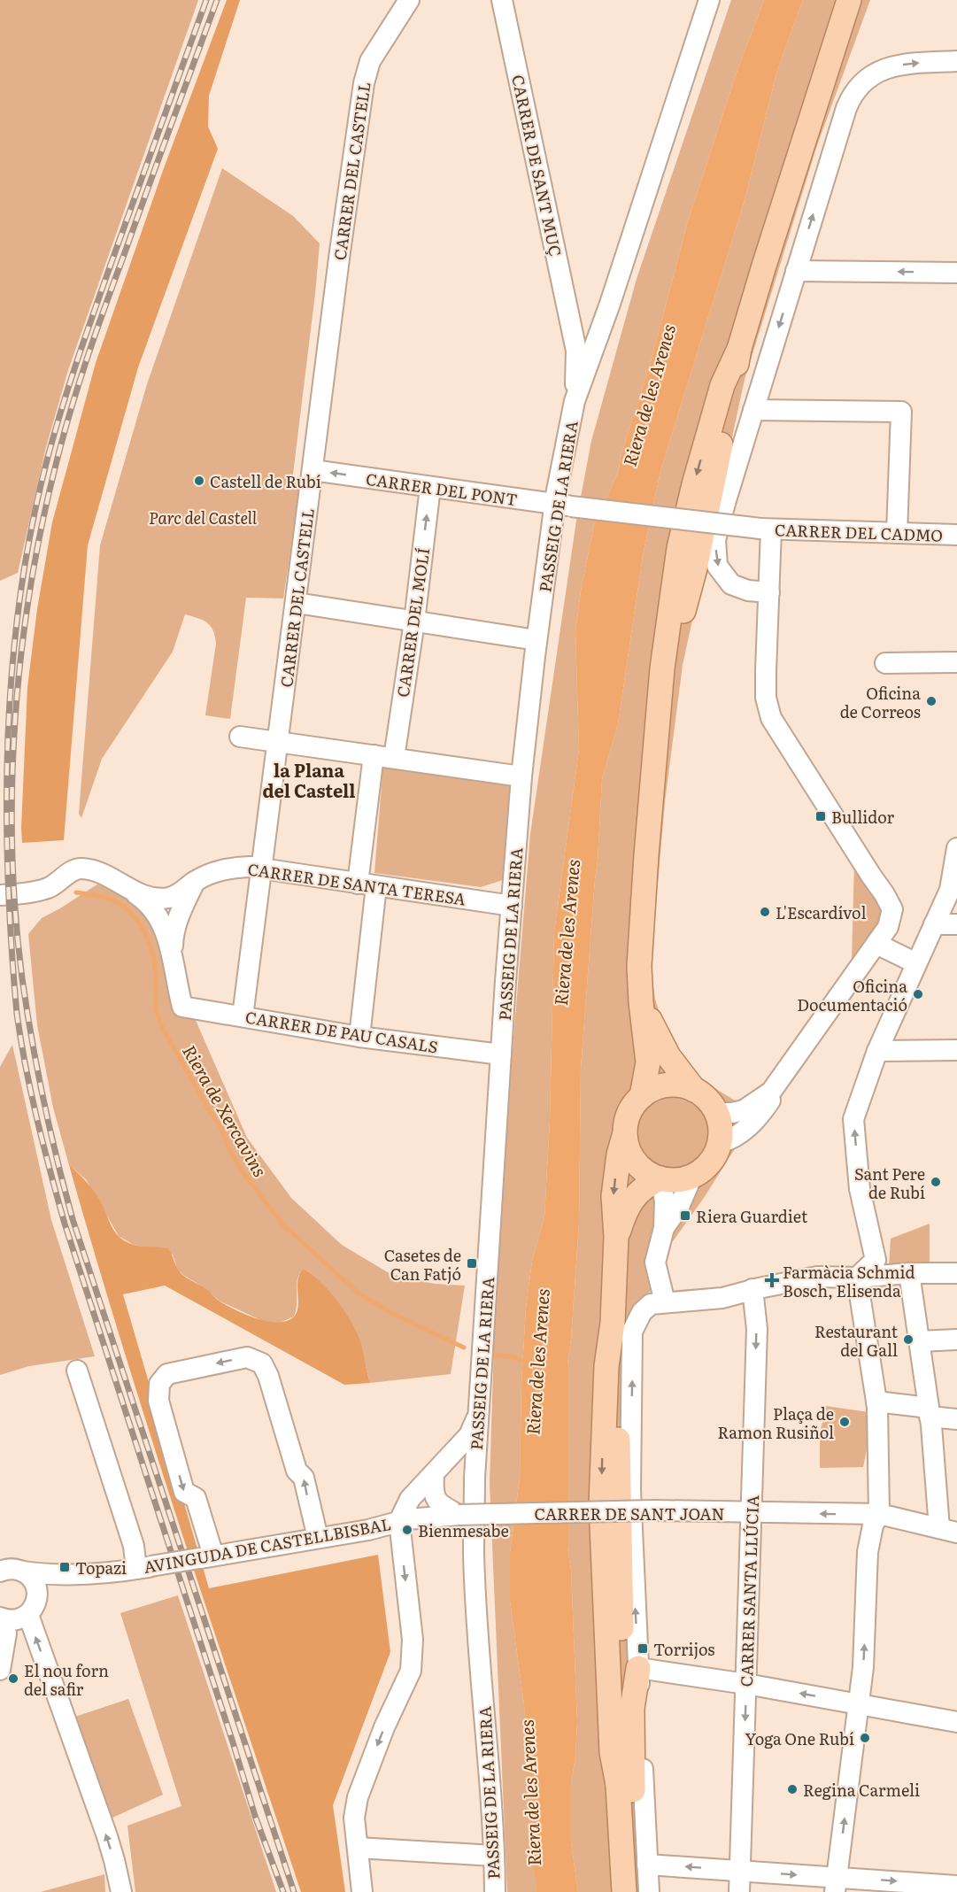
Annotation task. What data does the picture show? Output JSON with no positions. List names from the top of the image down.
{
  "streets": {
    "street": [
      "CARRER DE SANT MUÇ",
      "CARRER DEL CASTELL",
      "CARRER DEL PONT",
      "PASSEIG DE LA RIERA",
      "CARRER DEL CADMO",
      "CARRER DEL MOLÍ",
      "CARRER DE SANTA TERESA",
      "CARRER DE PAU CASALS",
      "CARRER DE SANT JOAN",
      "AVINGUDA DE CASTELLBISBAL",
      "CARRER SANTA LLÚCIA"
    ]
  },
  "crossings": [
    ["CARRER DE SANT MUÇ", "PASSEIG DE LA RIERA"],
    ["CARRER DEL CASTELL", "CARRER DEL PONT"],
    ["CARRER DEL CASTELL", "CARRER DE SANTA TERESA"],
    ["CARRER DEL CASTELL", "CARRER DE PAU CASALS"],
    ["CARRER DEL PONT", "PASSEIG DE LA RIERA"],
    ["CARRER DEL PONT", "CARRER DEL CADMO"],
    ["CARRER DEL PONT", "CARRER DEL MOLÍ"],
    ["PASSEIG DE LA RIERA", "CARRER DE SANTA TERESA"],
    ["PASSEIG DE LA RIERA", "CARRER DE PAU CASALS"],
    ["CARRER DE SANT JOAN", "AVINGUDA DE CASTELLBISBAL"],
    ["CARRER DE SANT JOAN", "CARRER SANTA LLÚCIA"]
  ],
  "one_way": ["CARRER DEL MOLÍ"],
  "districts": ["la Plana del Castell"],
  "water": ["Riera de les Arenes", "Riera de Xercavins"],
  "parks": ["Parc del Castell"],
  "places": {
    "other": [
      "Castell de Rubí",
      "Oficina de Correos",
      "L'Escardívol",
      "Oficina Documentació",
      "Sant Pere de Rubí",
      "Restaurant del Gall",
      "Plaça de Ramon Rusiñol",
      "Bienmesabe",
      "El nou forn del safir",
      "Yoga One Rubí",
      "Regina Carmeli"
    ],
    "transit": [
      "Bullidor",
      "Riera Guardiet",
      "Casetes de Can Fatjó",
      "Topazi",
      "Torrijos"
    ],
    "health": ["Farmàcia Schmid Bosch, Elisenda"]
  }
}
